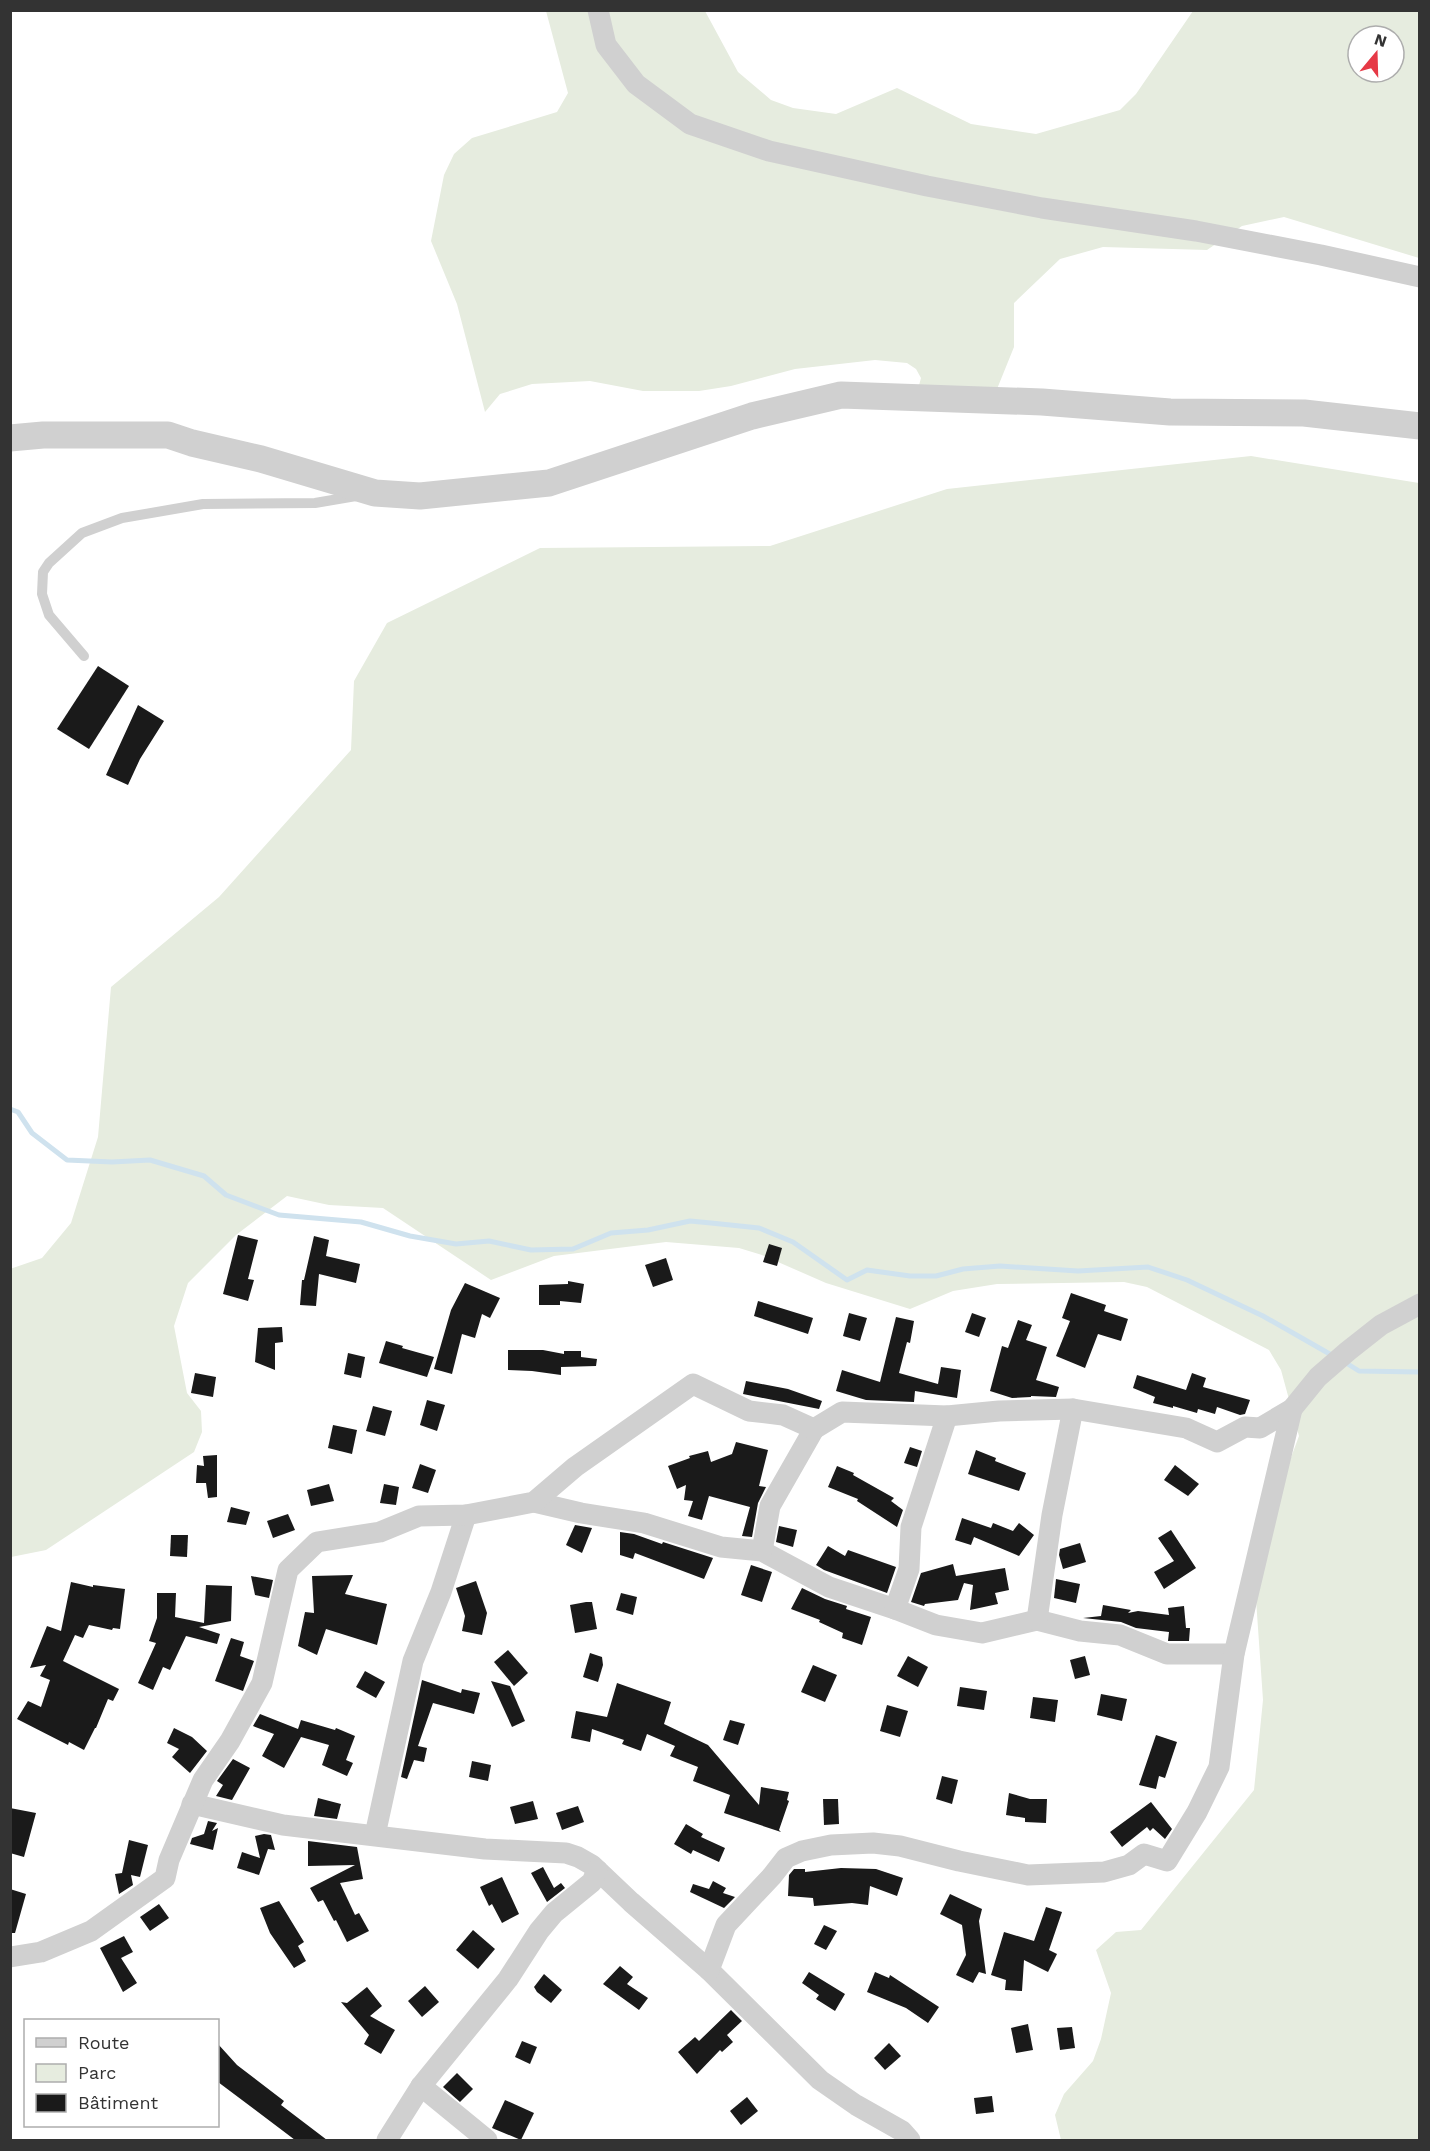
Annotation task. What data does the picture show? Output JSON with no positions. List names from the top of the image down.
{
  "legend": ["Route", "Parc", "Bâtiment"],
  "north": "top"
}
